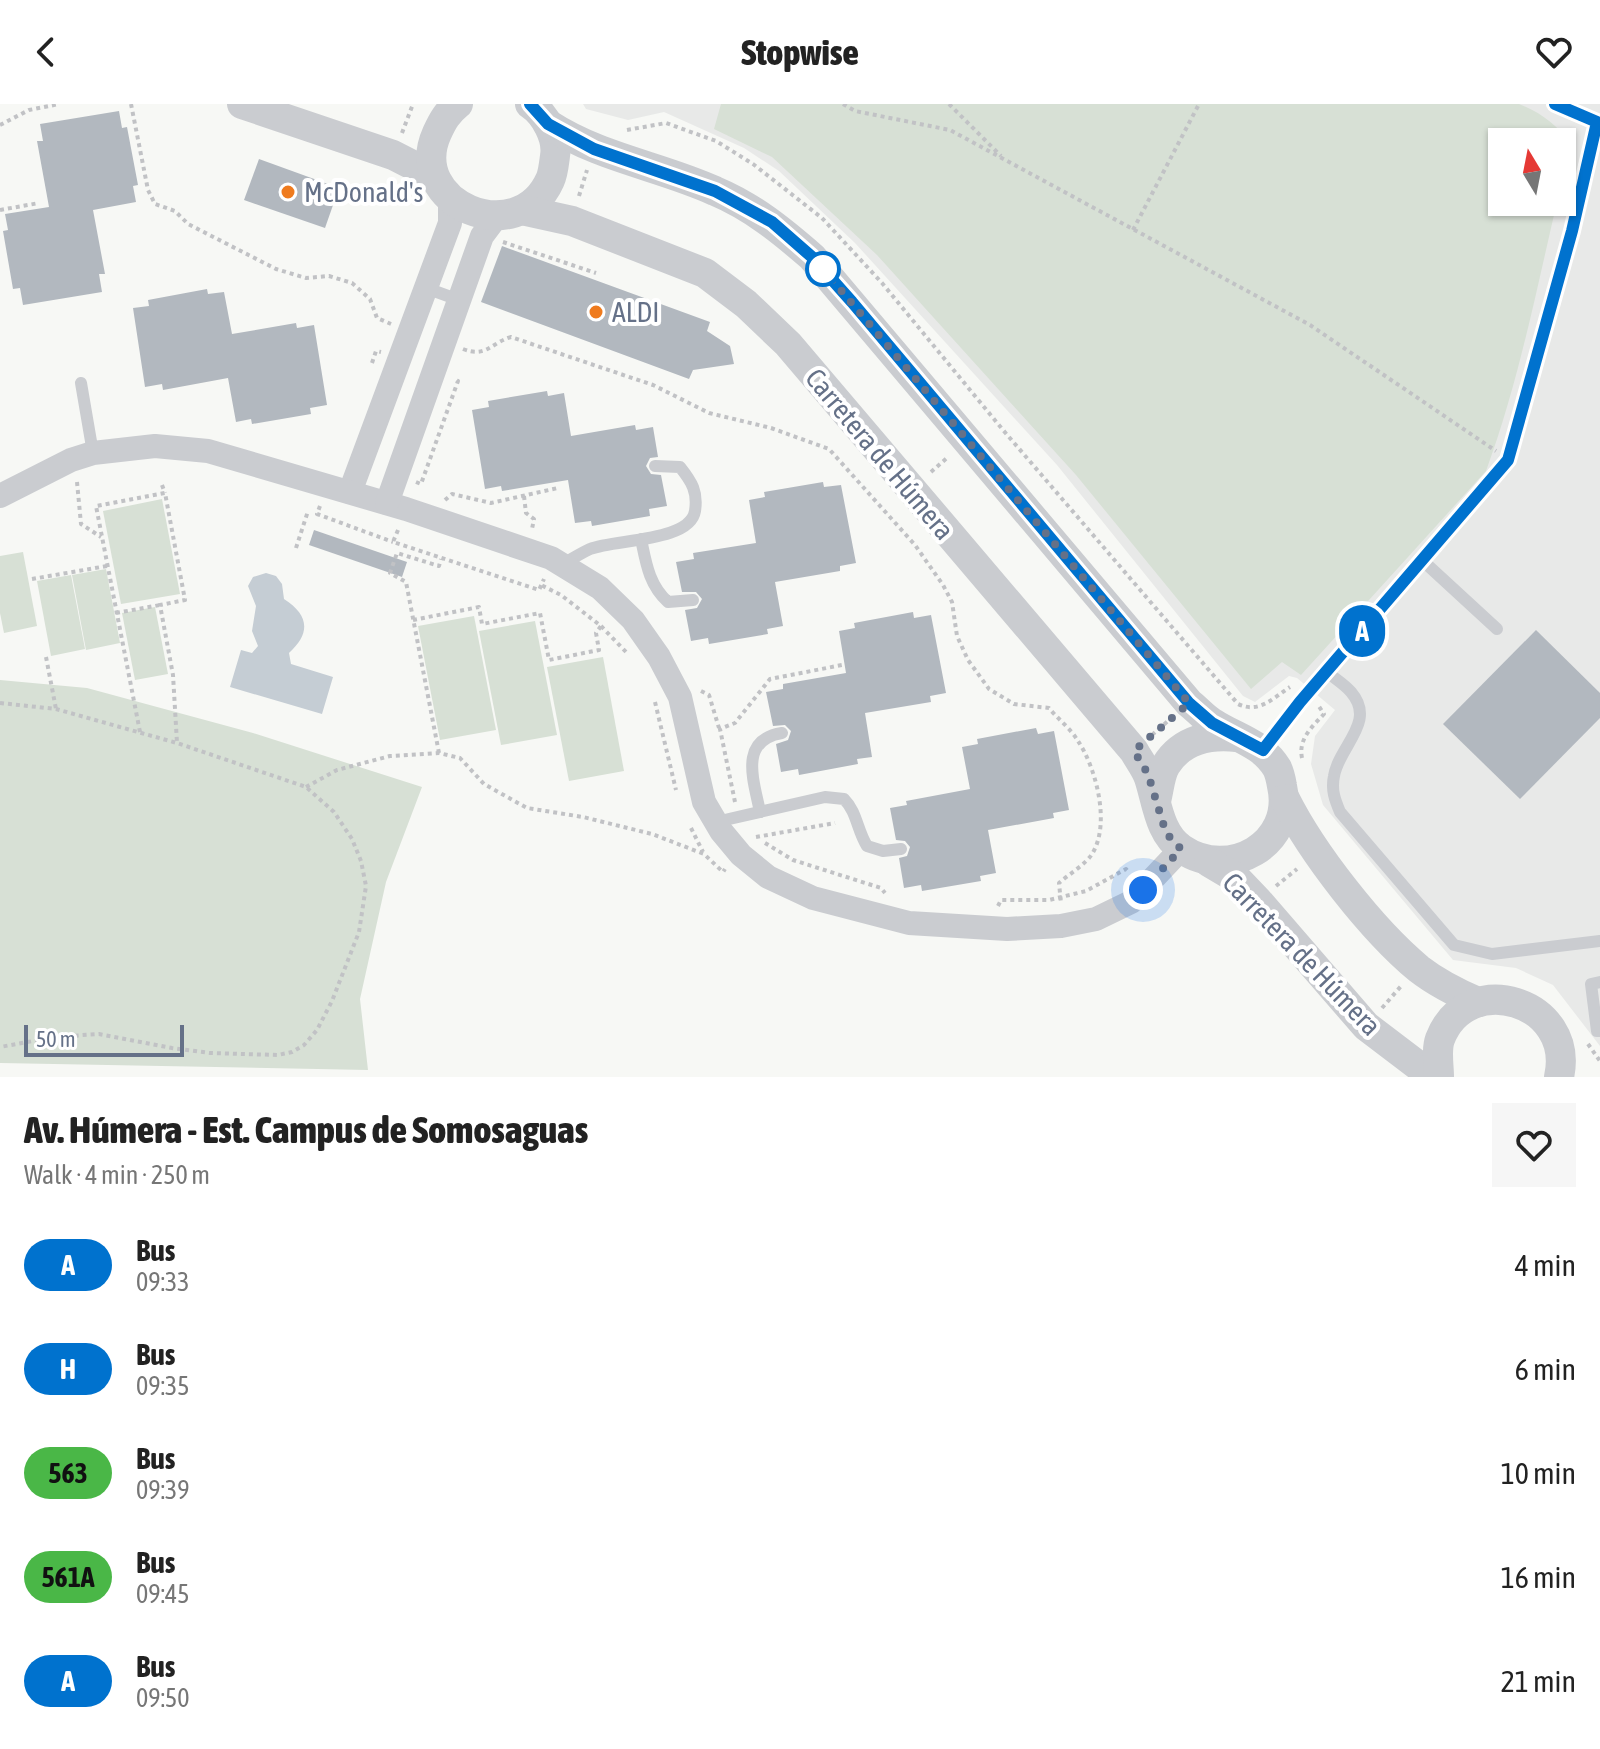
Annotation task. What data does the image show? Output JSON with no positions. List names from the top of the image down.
{
  "streets": {
    "street": ["Carretera de Húmera"]
  },
  "places": ["McDonald's", "ALDI"],
  "lines": ["bus line A"],
  "scale_bar": "50 m",
  "north": "top",
  "page": {
    "header": "Stopwise",
    "on_map": "A",
    "scale": "50 m",
    "heading": ["Av. Húmera - Est. Campus de Somosaguas", "Walk · 4 min · 250 m"],
    "list": [
      {
        "mark": "A",
        "name": "Bus",
        "note": "09:33",
        "value": "4 min"
      },
      {
        "mark": "H",
        "name": "Bus",
        "note": "09:35",
        "value": "6 min"
      },
      {
        "mark": "563",
        "name": "Bus",
        "note": "09:39",
        "value": "10 min"
      },
      {
        "mark": "561A",
        "name": "Bus",
        "note": "09:45",
        "value": "16 min"
      },
      {
        "mark": "A",
        "name": "Bus",
        "note": "09:50",
        "value": "21 min"
      }
    ]
  }
}
